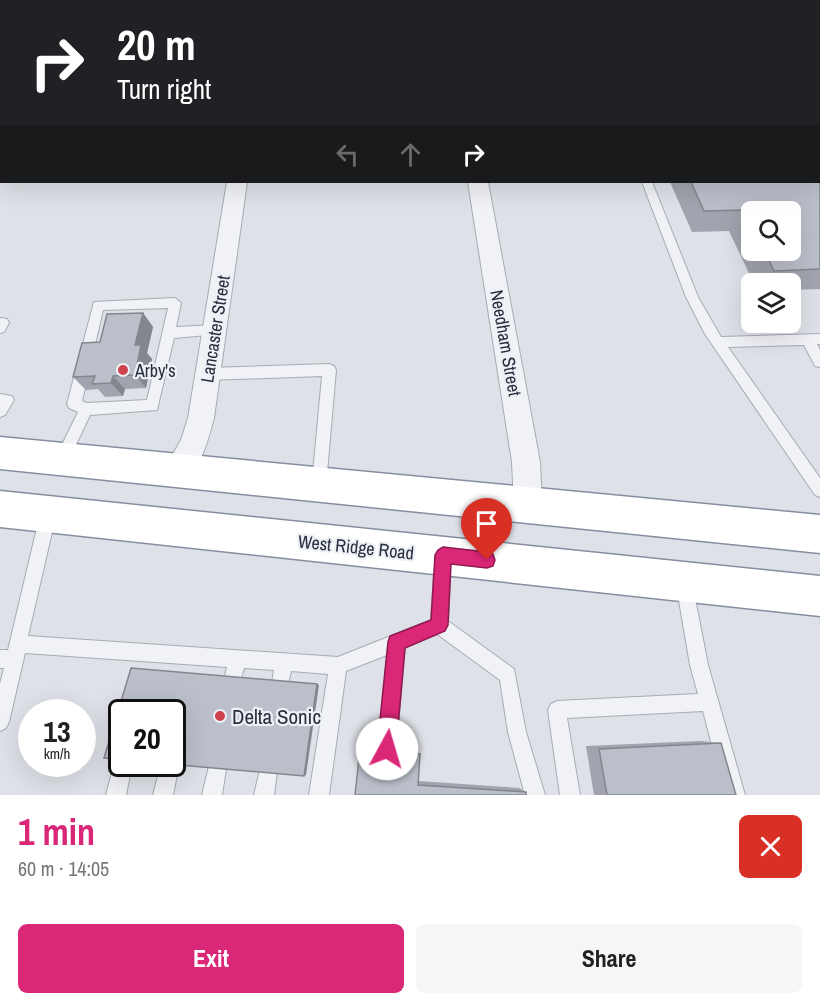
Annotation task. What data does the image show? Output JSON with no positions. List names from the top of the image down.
{
  "streets": {
    "highway": ["West Ridge Road"],
    "street": ["Lancaster Street", "Needham Street"]
  },
  "places": ["Arby's", "Delta Sonic"],
  "page": {
    "turn": ["20 m", "Turn right"],
    "speed": "13 km/h",
    "limit": "20",
    "heading": ["1 min", "60 m · 14:05"],
    "buttons": ["Exit", "Share"]
  }
}
